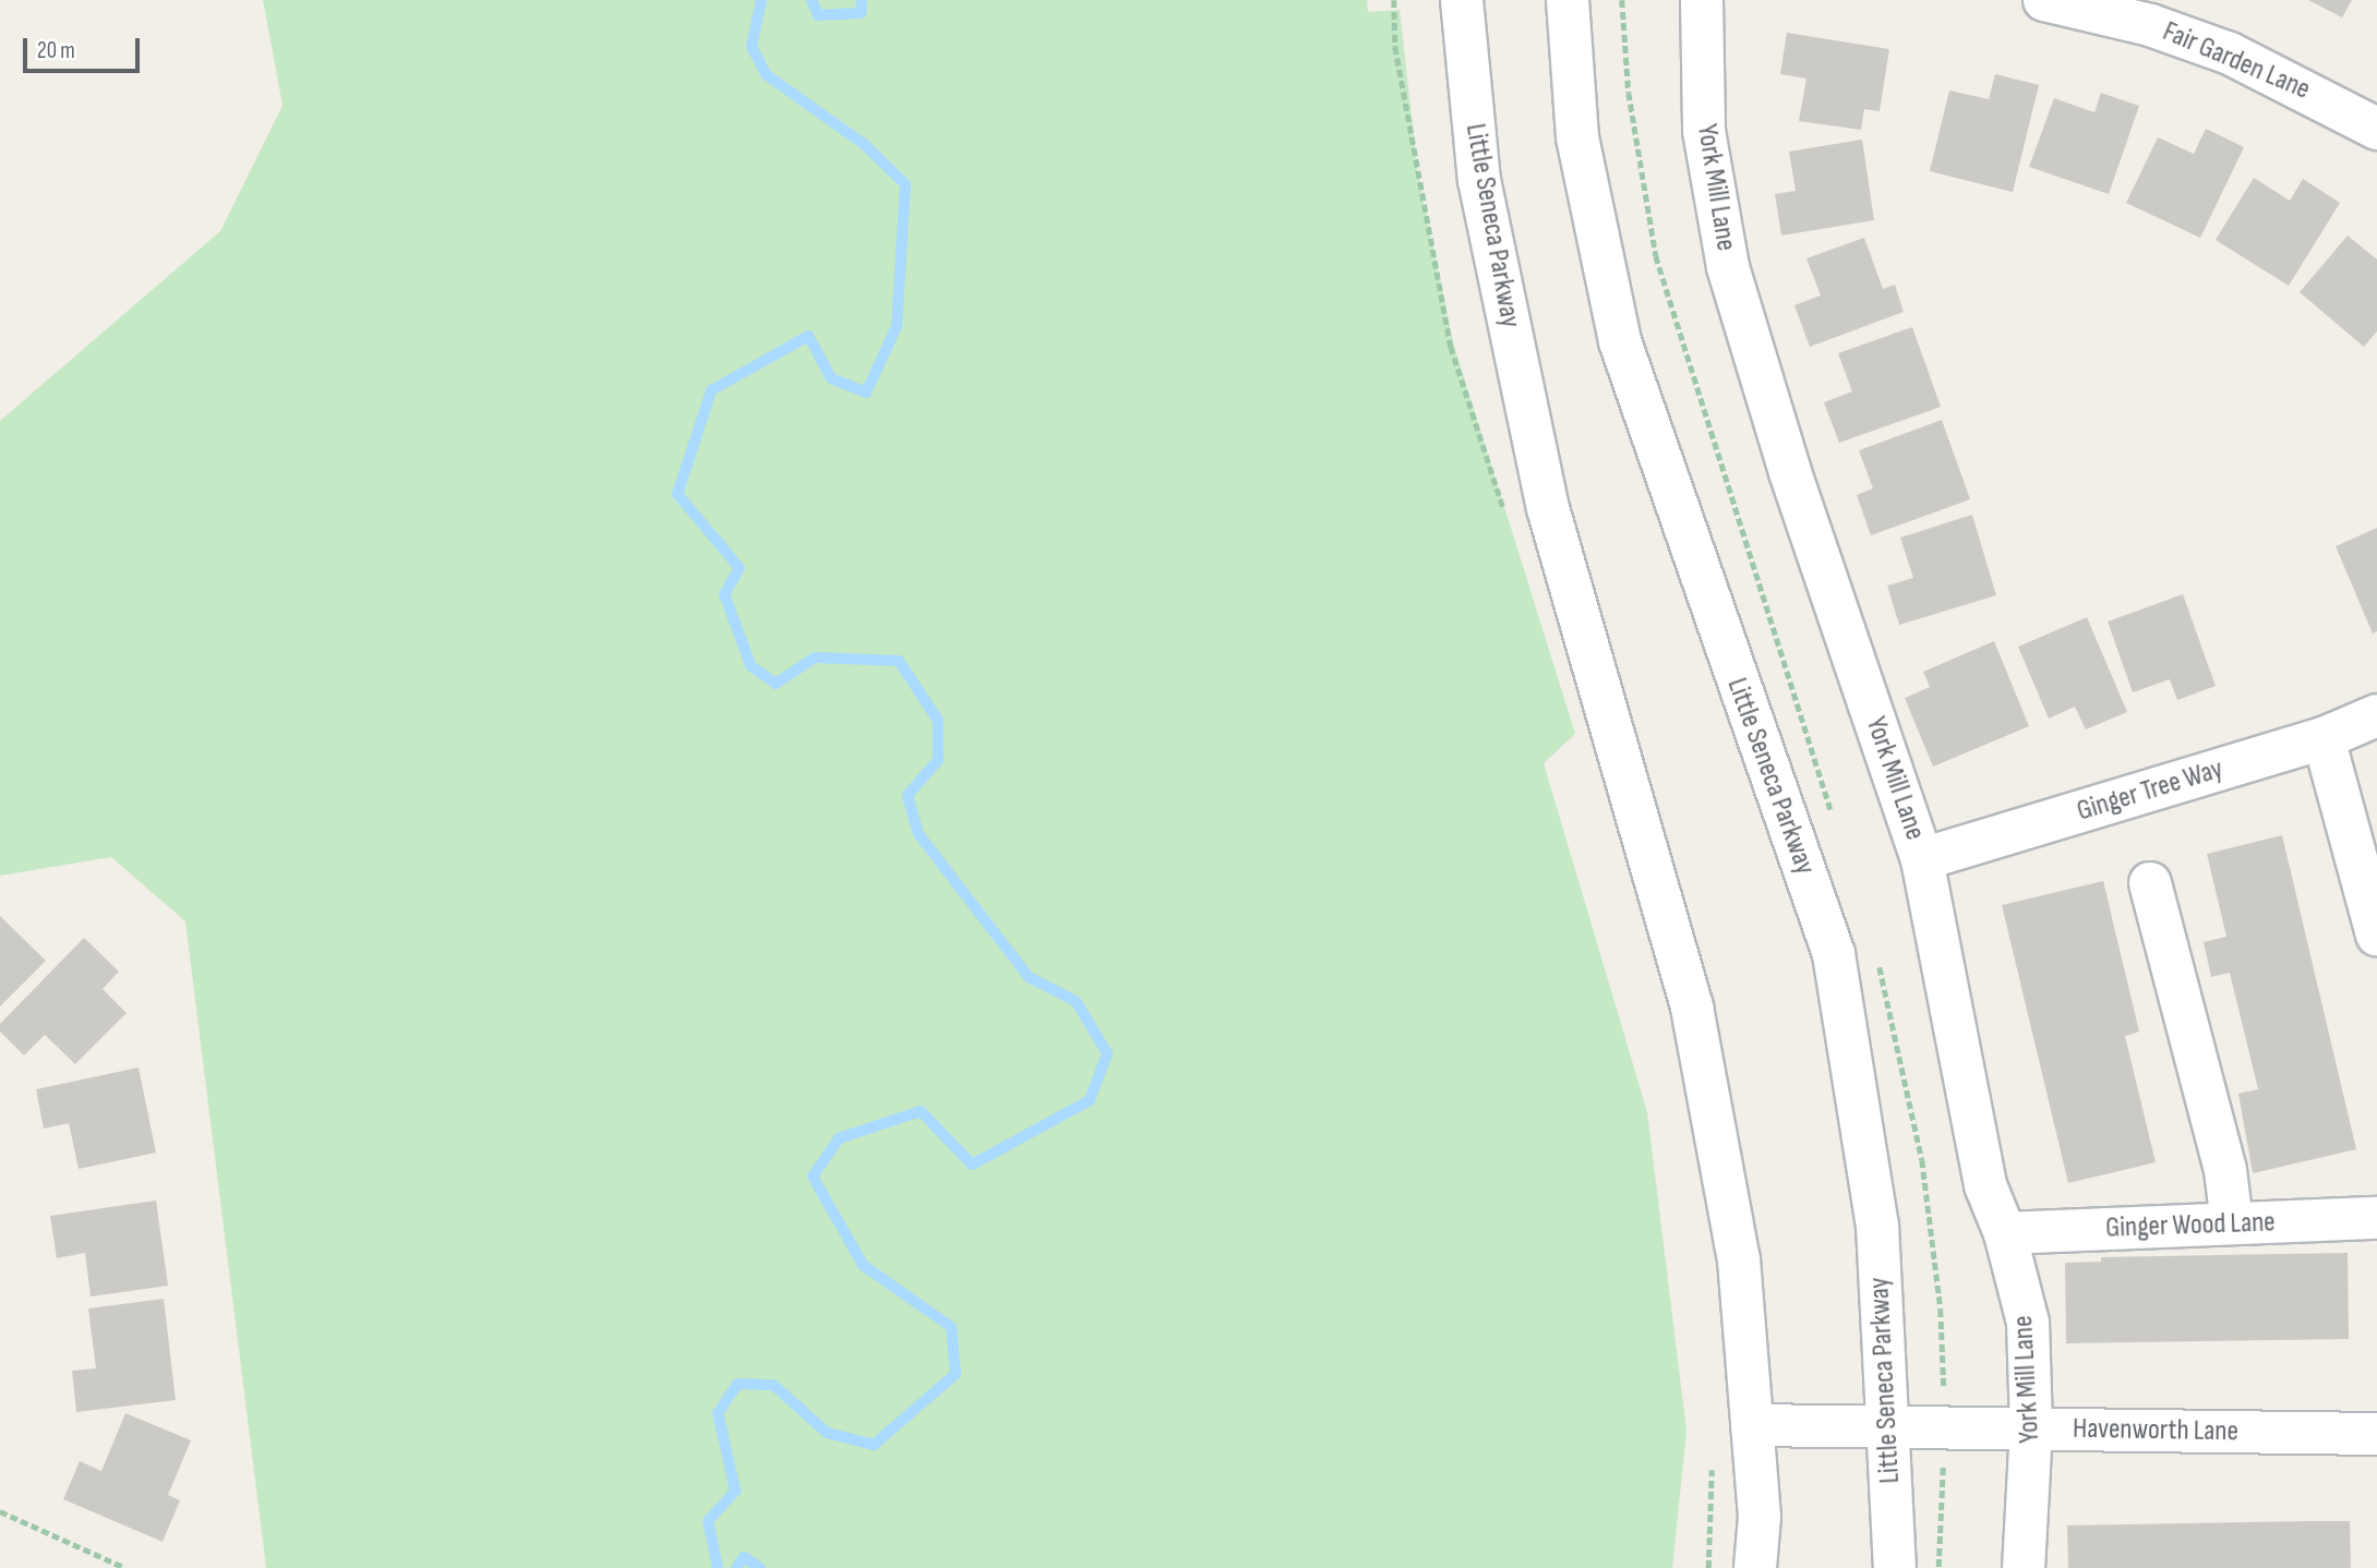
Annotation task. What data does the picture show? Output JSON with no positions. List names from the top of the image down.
{
  "streets": {
    "street": [
      "Fair Garden Lane",
      "York Mill Lane",
      "Little Seneca Parkway",
      "Ginger Tree Way",
      "Ginger Wood Lane",
      "Havenworth Lane"
    ]
  },
  "crossings": [
    ["York Mill Lane", "Ginger Tree Way"],
    ["York Mill Lane", "Ginger Wood Lane"],
    ["York Mill Lane", "Havenworth Lane"],
    ["Little Seneca Parkway", "Havenworth Lane"]
  ],
  "scale_bar": "20 m"
}
